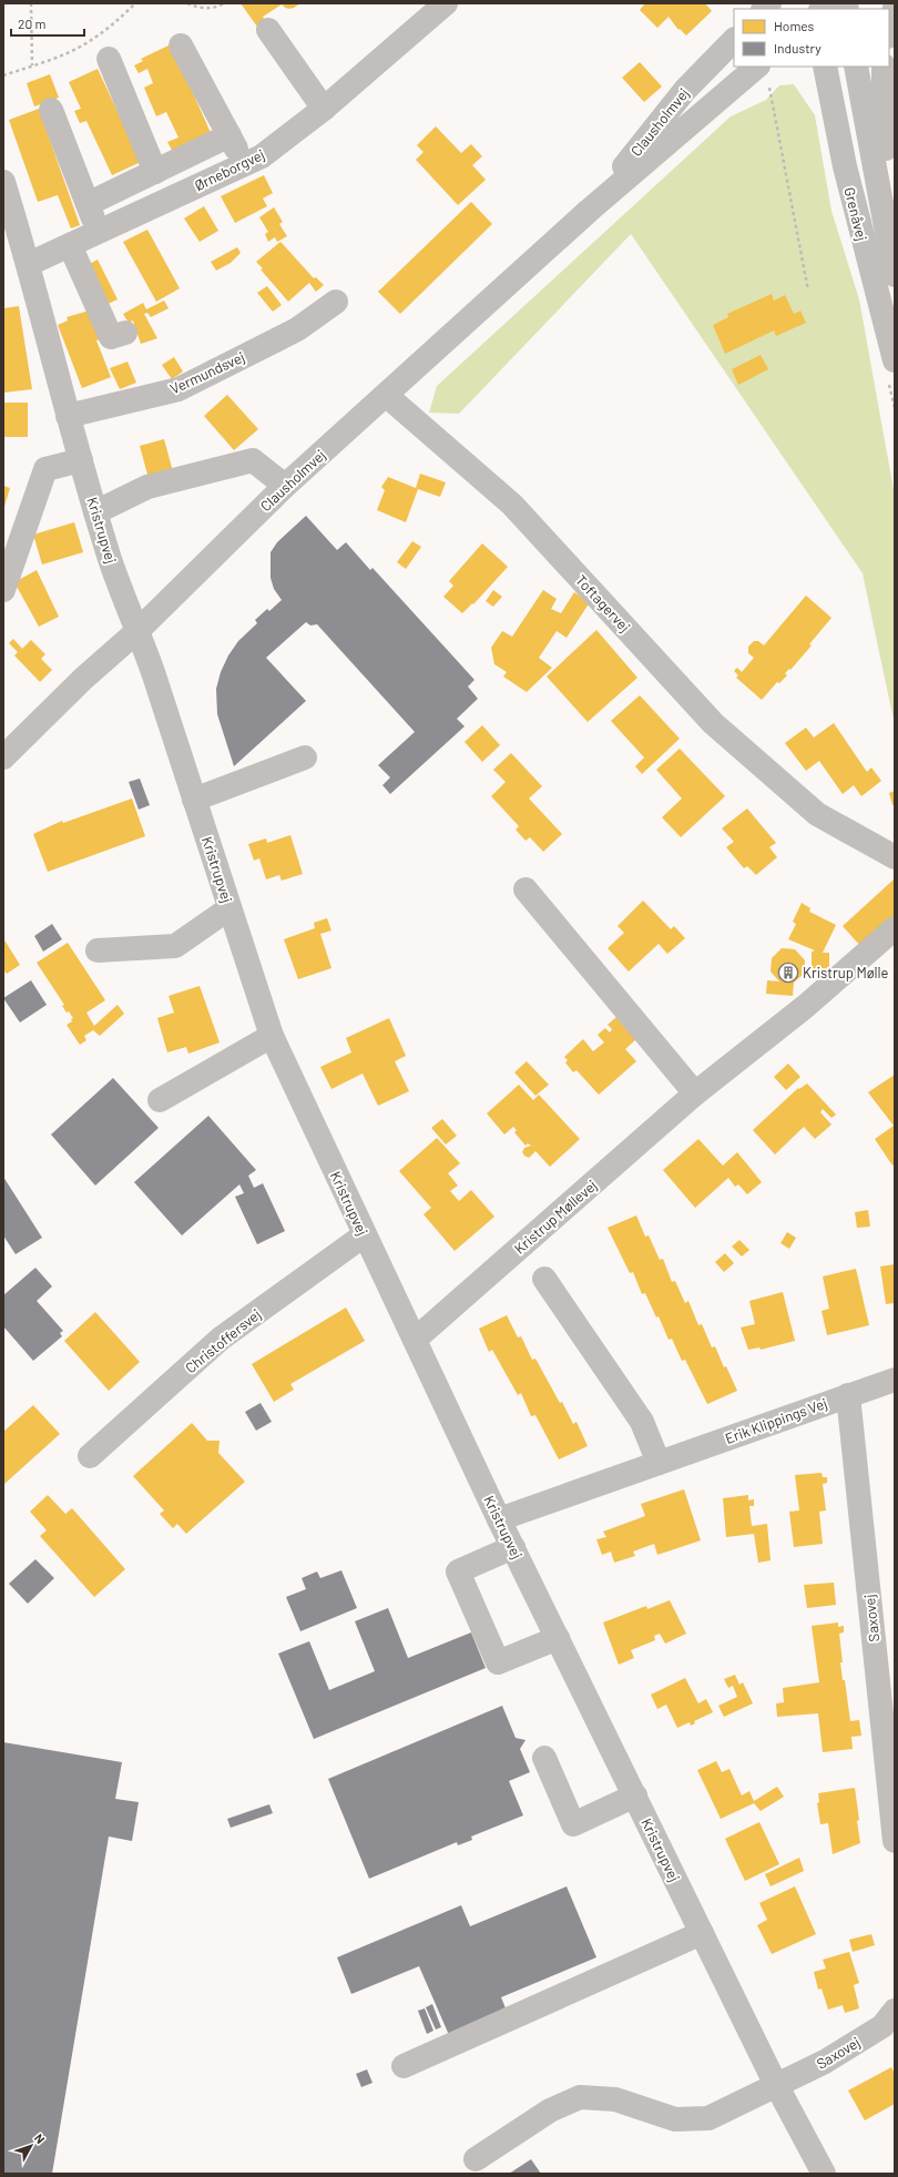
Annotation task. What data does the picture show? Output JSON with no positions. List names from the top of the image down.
{
  "streets": {
    "street": [
      "Clausholmvej",
      "Ørneborgvej",
      "Grenåvej",
      "Vermundsvej",
      "Kristrupvej",
      "Toftagervej",
      "Kristrup Møllevej",
      "Christoffersvej",
      "Erik Klippings Vej",
      "Saxovej"
    ]
  },
  "crossings": [
    ["Clausholmvej", "Kristrupvej"],
    ["Clausholmvej", "Toftagervej"],
    ["Ørneborgvej", "Kristrupvej"],
    ["Vermundsvej", "Kristrupvej"],
    ["Kristrupvej", "Kristrup Møllevej"],
    ["Kristrupvej", "Christoffersvej"],
    ["Kristrupvej", "Erik Klippings Vej"],
    ["Kristrupvej", "Saxovej"],
    ["Erik Klippings Vej", "Saxovej"]
  ],
  "places": {
    "building": ["Kristrup Mølle"]
  },
  "legend": ["Homes", "Industry"],
  "scale_bar": "20 m",
  "north": "top right"
}
